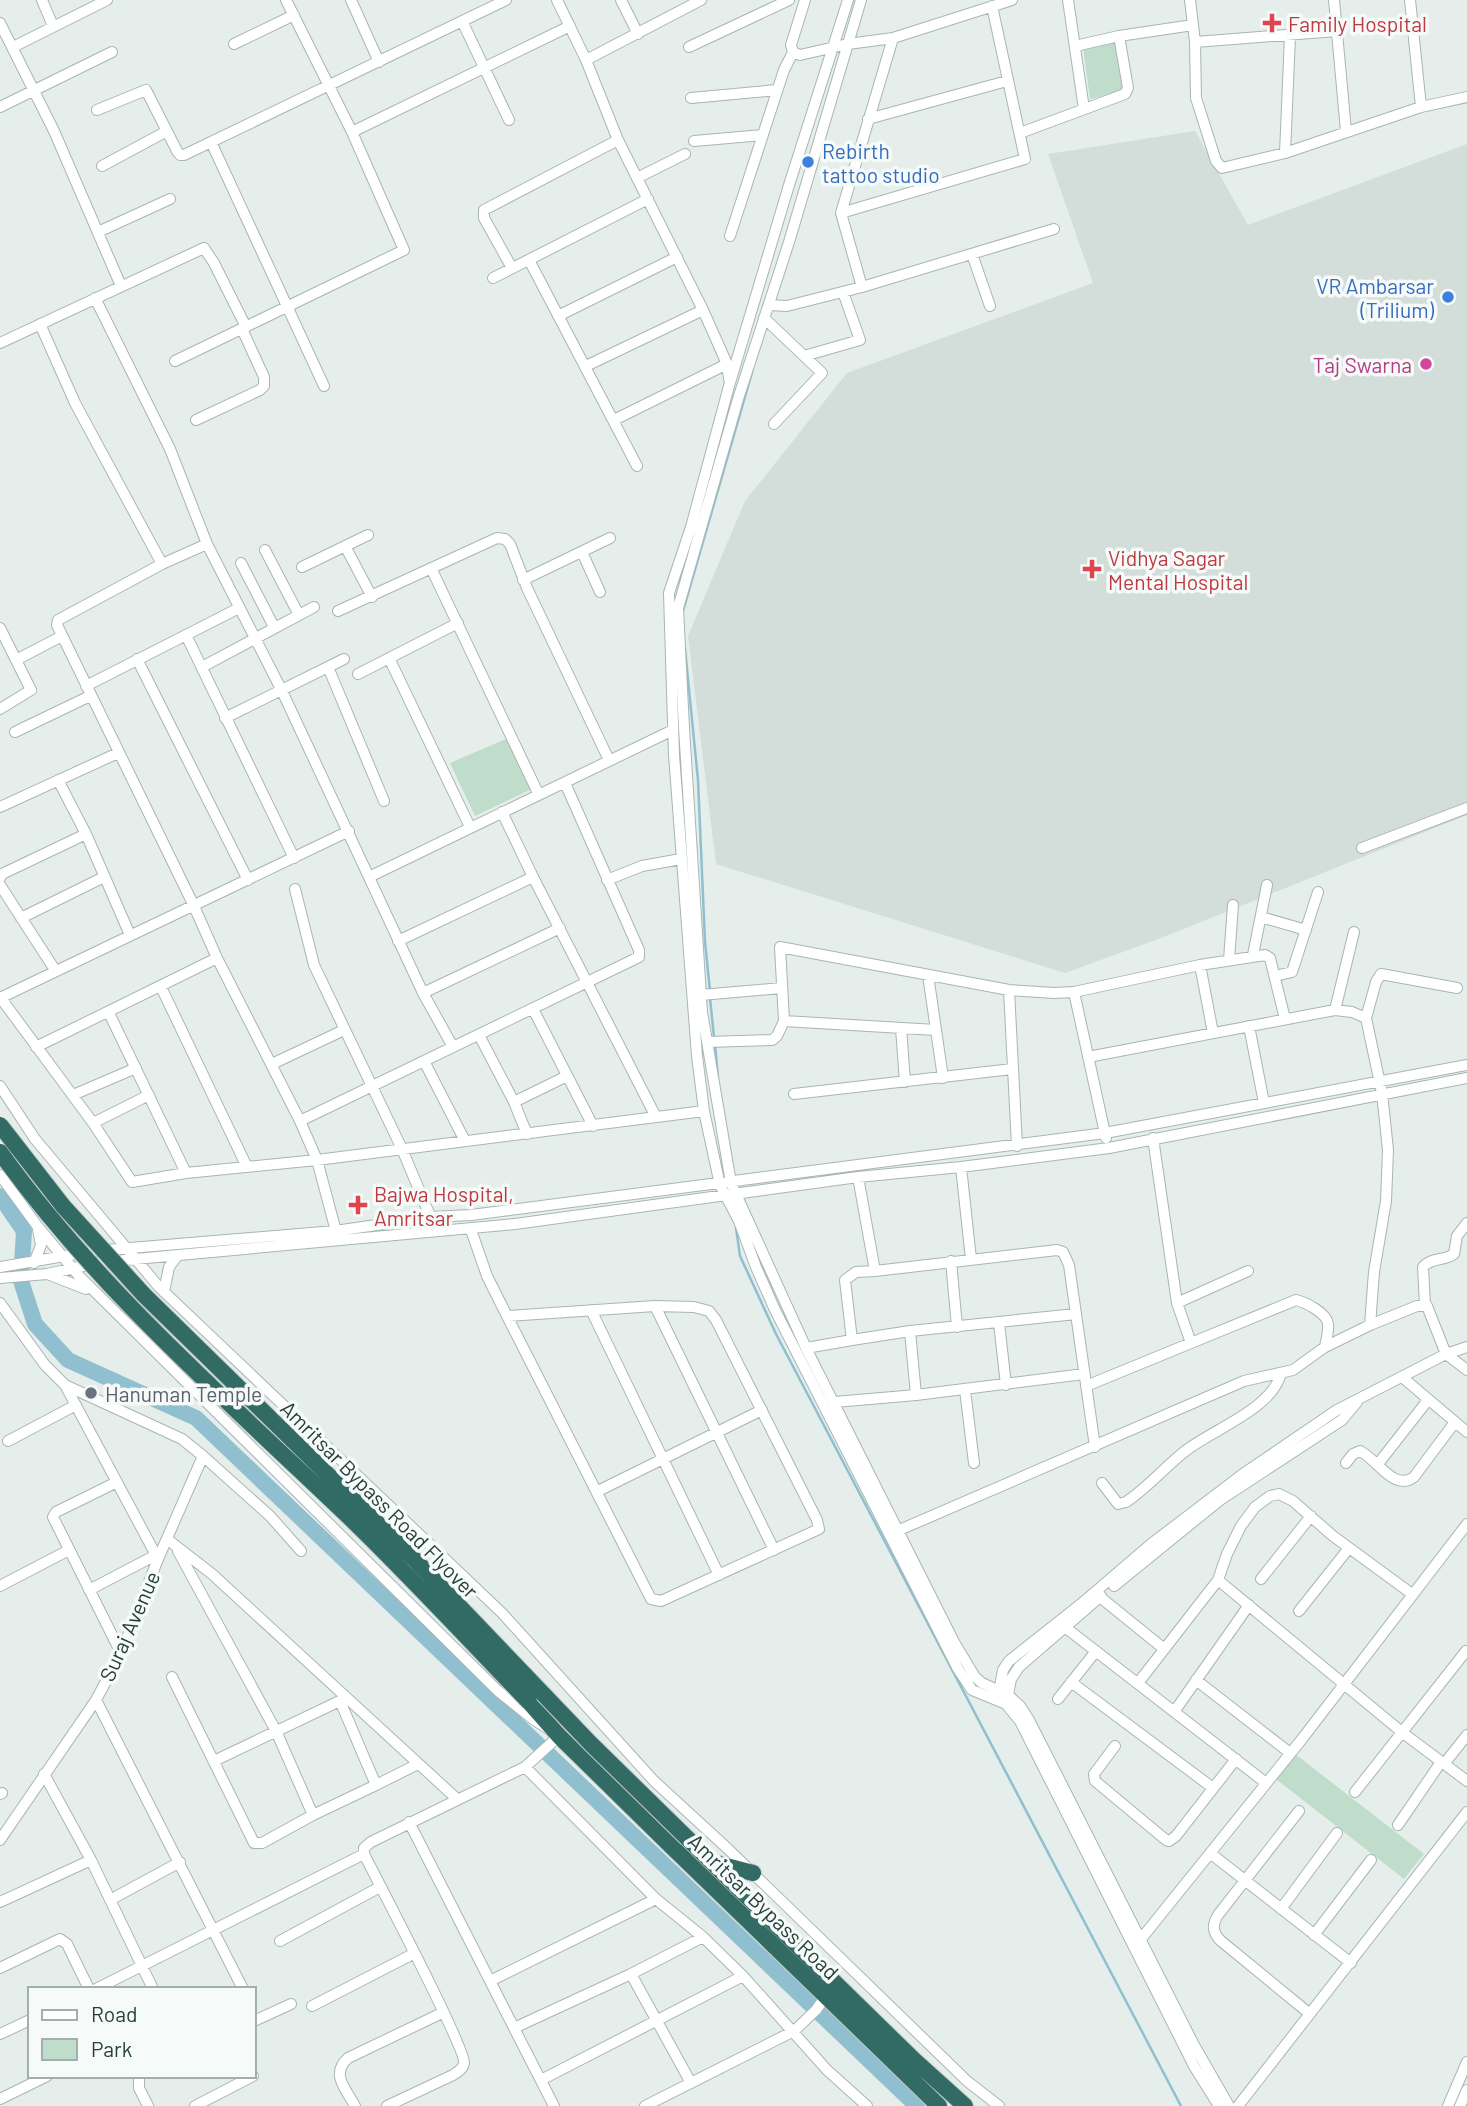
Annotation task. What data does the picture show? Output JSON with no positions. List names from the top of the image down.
{
  "streets": {
    "highway": ["Amritsar Bypass Road Flyover", "Amritsar Bypass Road"],
    "street": ["Suraj Avenue"]
  },
  "crossings": [
    ["Amritsar Bypass Road Flyover", "Amritsar Bypass Road"]
  ],
  "places": {
    "health": ["Family Hospital", "Vidhya Sagar Mental Hospital", "Bajwa Hospital, Amritsar"],
    "other": [
      "Rebirth tattoo studio",
      "VR Ambarsar (Trilium)",
      "Taj Swarna",
      "Hanuman Temple"
    ]
  },
  "legend": ["Road", "Park"]
}
